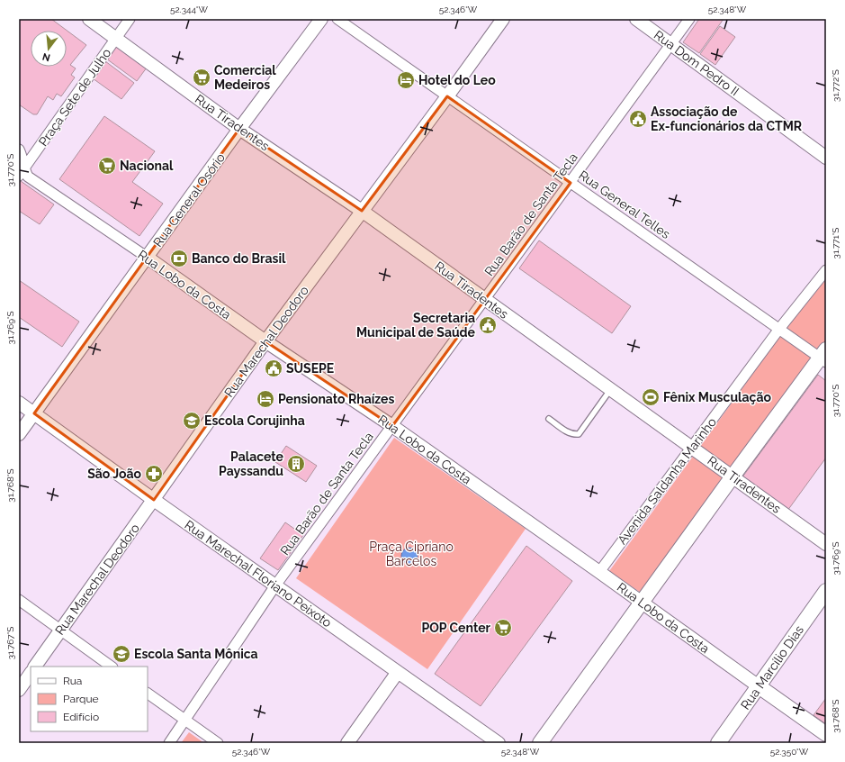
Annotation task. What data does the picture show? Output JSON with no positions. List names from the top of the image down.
{
  "streets": {
    "main road": ["Rua Lobo da Costa", "Rua Marcílio Dias"],
    "street": [
      "Rua Dom Pedro II",
      "Praça Sete de Julho",
      "Rua Tiradentes",
      "Rua General Osório",
      "Rua General Telles",
      "Rua Barão de Santa Tecla",
      "Rua Marechal Deodoro",
      "Avenida Saldanha Marinho",
      "Rua Marechal Floriano Peixoto"
    ]
  },
  "crossings": [
    ["Rua Dom Pedro II", "Rua Barão de Santa Tecla"],
    ["Praça Sete de Julho", "Rua Tiradentes"],
    ["Praça Sete de Julho", "Rua Lobo da Costa"],
    ["Rua Tiradentes", "Rua General Osório"],
    ["Rua Tiradentes", "Rua Barão de Santa Tecla"],
    ["Rua Tiradentes", "Rua Marechal Deodoro"],
    ["Rua Tiradentes", "Avenida Saldanha Marinho"],
    ["Rua General Osório", "Rua Lobo da Costa"],
    ["Rua General Osório", "Rua Marechal Floriano Peixoto"],
    ["Rua General Telles", "Rua Barão de Santa Tecla"],
    ["Rua General Telles", "Rua Marechal Deodoro"],
    ["Rua General Telles", "Avenida Saldanha Marinho"],
    ["Rua Barão de Santa Tecla", "Rua Lobo da Costa"],
    ["Rua Barão de Santa Tecla", "Rua Marechal Floriano Peixoto"],
    ["Rua Lobo da Costa", "Rua Marechal Deodoro"],
    ["Rua Lobo da Costa", "Avenida Saldanha Marinho"],
    ["Rua Lobo da Costa", "Rua Marcílio Dias"],
    ["Rua Marechal Deodoro", "Rua Marechal Floriano Peixoto"]
  ],
  "parks": ["Praça Cipriano Barcelos"],
  "places": {
    "supermarket": ["Comercial Medeiros", "Nacional", "POP Center"],
    "hotel": ["Hotel do Leo", "Pensionato Rhaízes"],
    "public building": ["Associação de Ex-funcionários da CTMR", "Secretaria Municipal de Saúde", "SUSEPE"],
    "bank": ["Banco do Brasil"],
    "sports": ["Fênix Musculação"],
    "school or university": ["Escola Corujinha", "Escola Santa Mônica"],
    "building": ["Palacete Payssandu"],
    "pharmacy": ["São João"]
  },
  "legend": ["Rua", "Parque", "Edifício"],
  "north": "bottom",
  "coordinates": [
    "52.344°W",
    "52.346°W",
    "52.348°W",
    "31.772°S",
    "31.770°S",
    "31.771°S",
    "31.769°S",
    "31.768°S",
    "31.767°S",
    "52.350°W"
  ]
}
